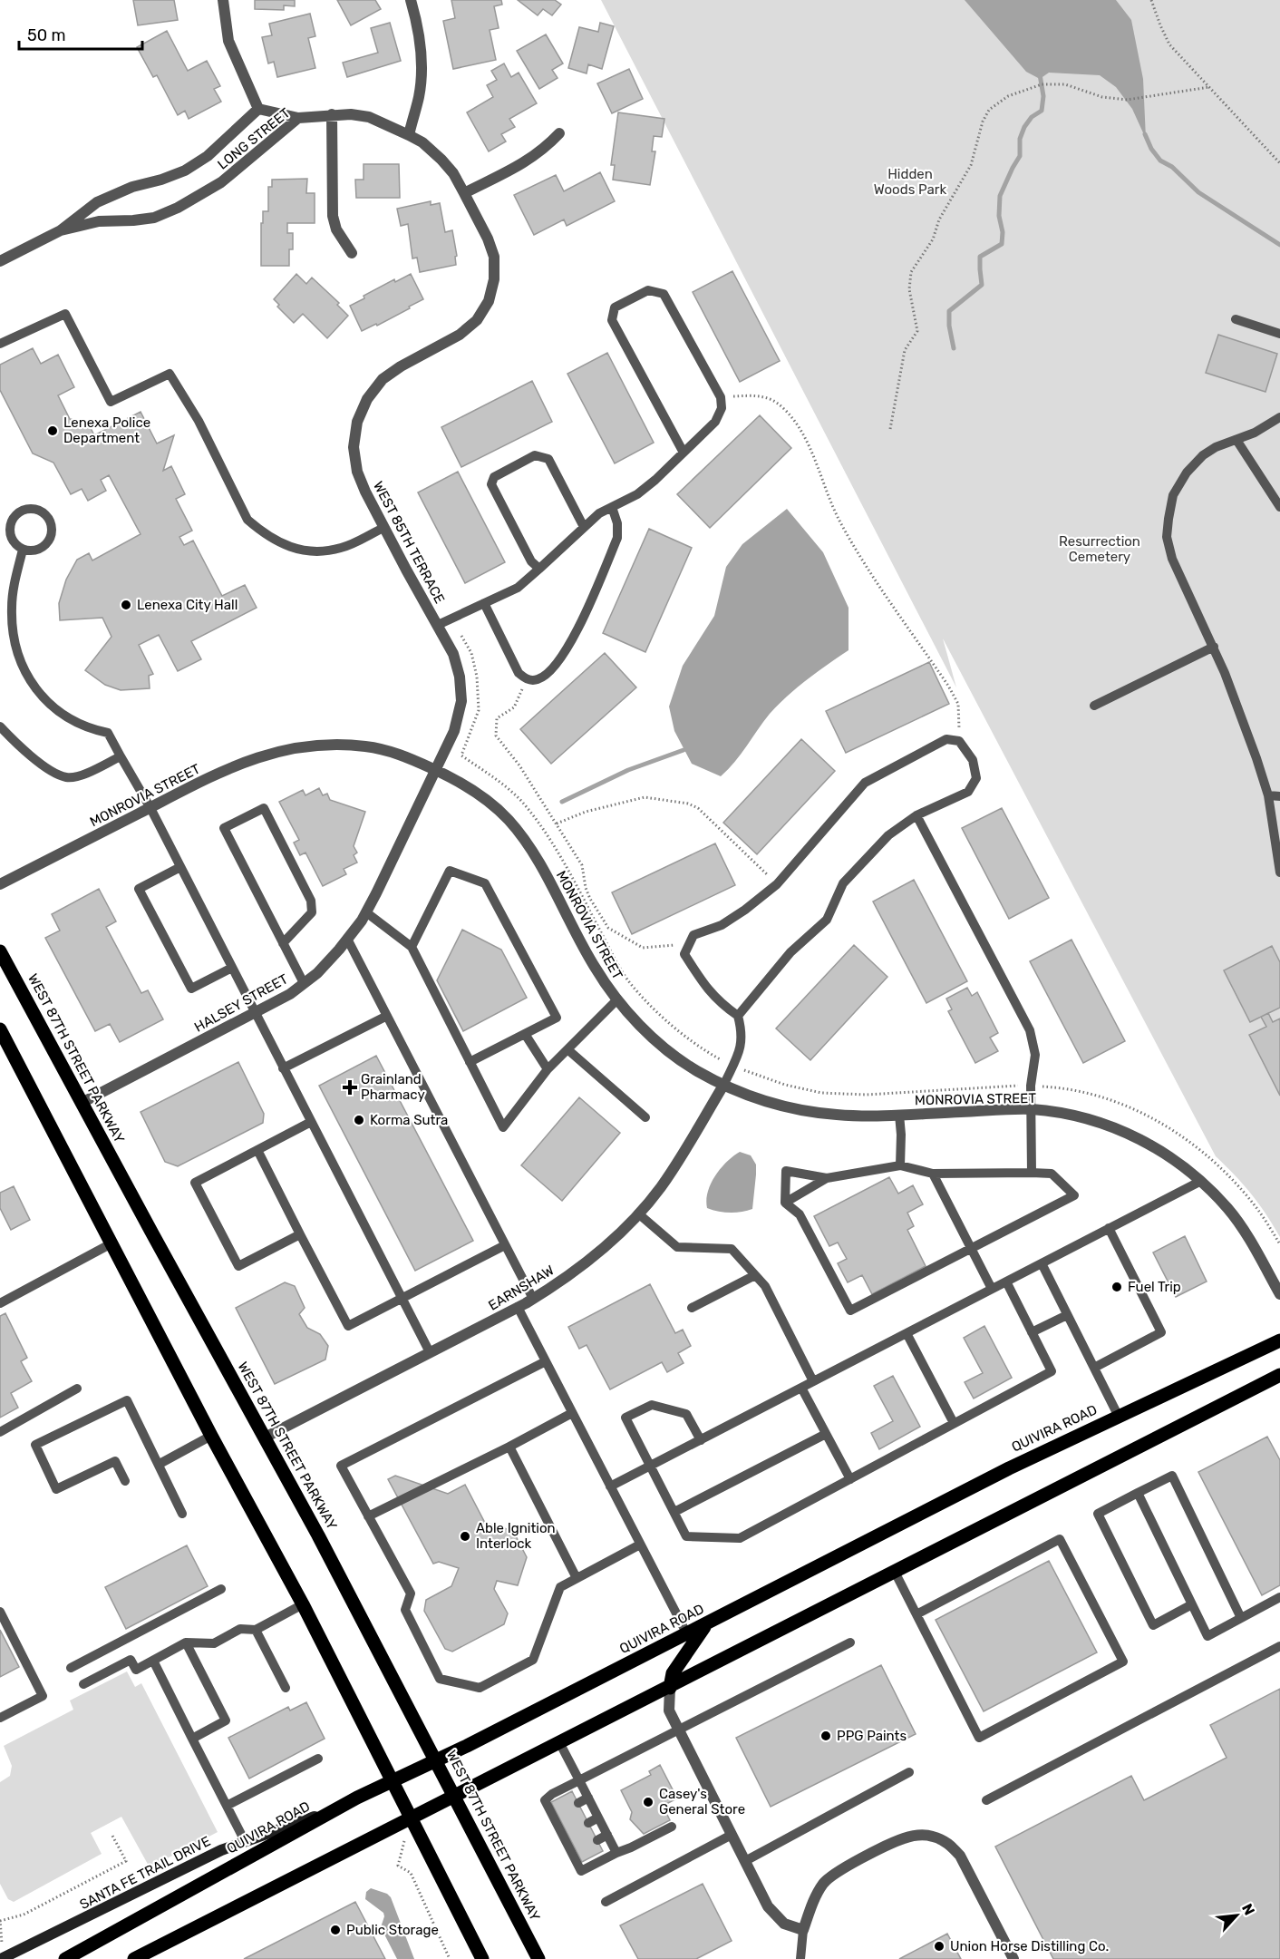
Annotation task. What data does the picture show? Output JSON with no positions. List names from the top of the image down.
{
  "streets": {
    "main road": ["WEST 87TH STREET PARKWAY", "QUIVIRA ROAD", "SANTA FE TRAIL DRIVE"],
    "street": [
      "LONG STREET",
      "WEST 85TH TERRACE",
      "MONROVIA STREET",
      "HALSEY STREET",
      "EARNSHAW"
    ]
  },
  "crossings": [
    ["LONG STREET", "WEST 85TH TERRACE"],
    ["WEST 85TH TERRACE", "MONROVIA STREET"],
    ["WEST 85TH TERRACE", "HALSEY STREET"],
    ["MONROVIA STREET", "HALSEY STREET"],
    ["MONROVIA STREET", "EARNSHAW"],
    ["HALSEY STREET", "WEST 87TH STREET PARKWAY"],
    ["WEST 87TH STREET PARKWAY", "EARNSHAW"],
    ["WEST 87TH STREET PARKWAY", "QUIVIRA ROAD"],
    ["QUIVIRA ROAD", "SANTA FE TRAIL DRIVE"]
  ],
  "parks": ["Hidden Woods Park", "Resurrection Cemetery"],
  "places": {
    "other": [
      "Lenexa Police Department",
      "Lenexa City Hall",
      "Korma Sutra",
      "Fuel Trip",
      "Able Ignition Interlock",
      "PPG Paints",
      "Casey's General Store",
      "Public Storage",
      "Union Horse Distilling Co."
    ],
    "health": ["Grainland Pharmacy"]
  },
  "scale_bar": "50 m",
  "north": "top right"
}
